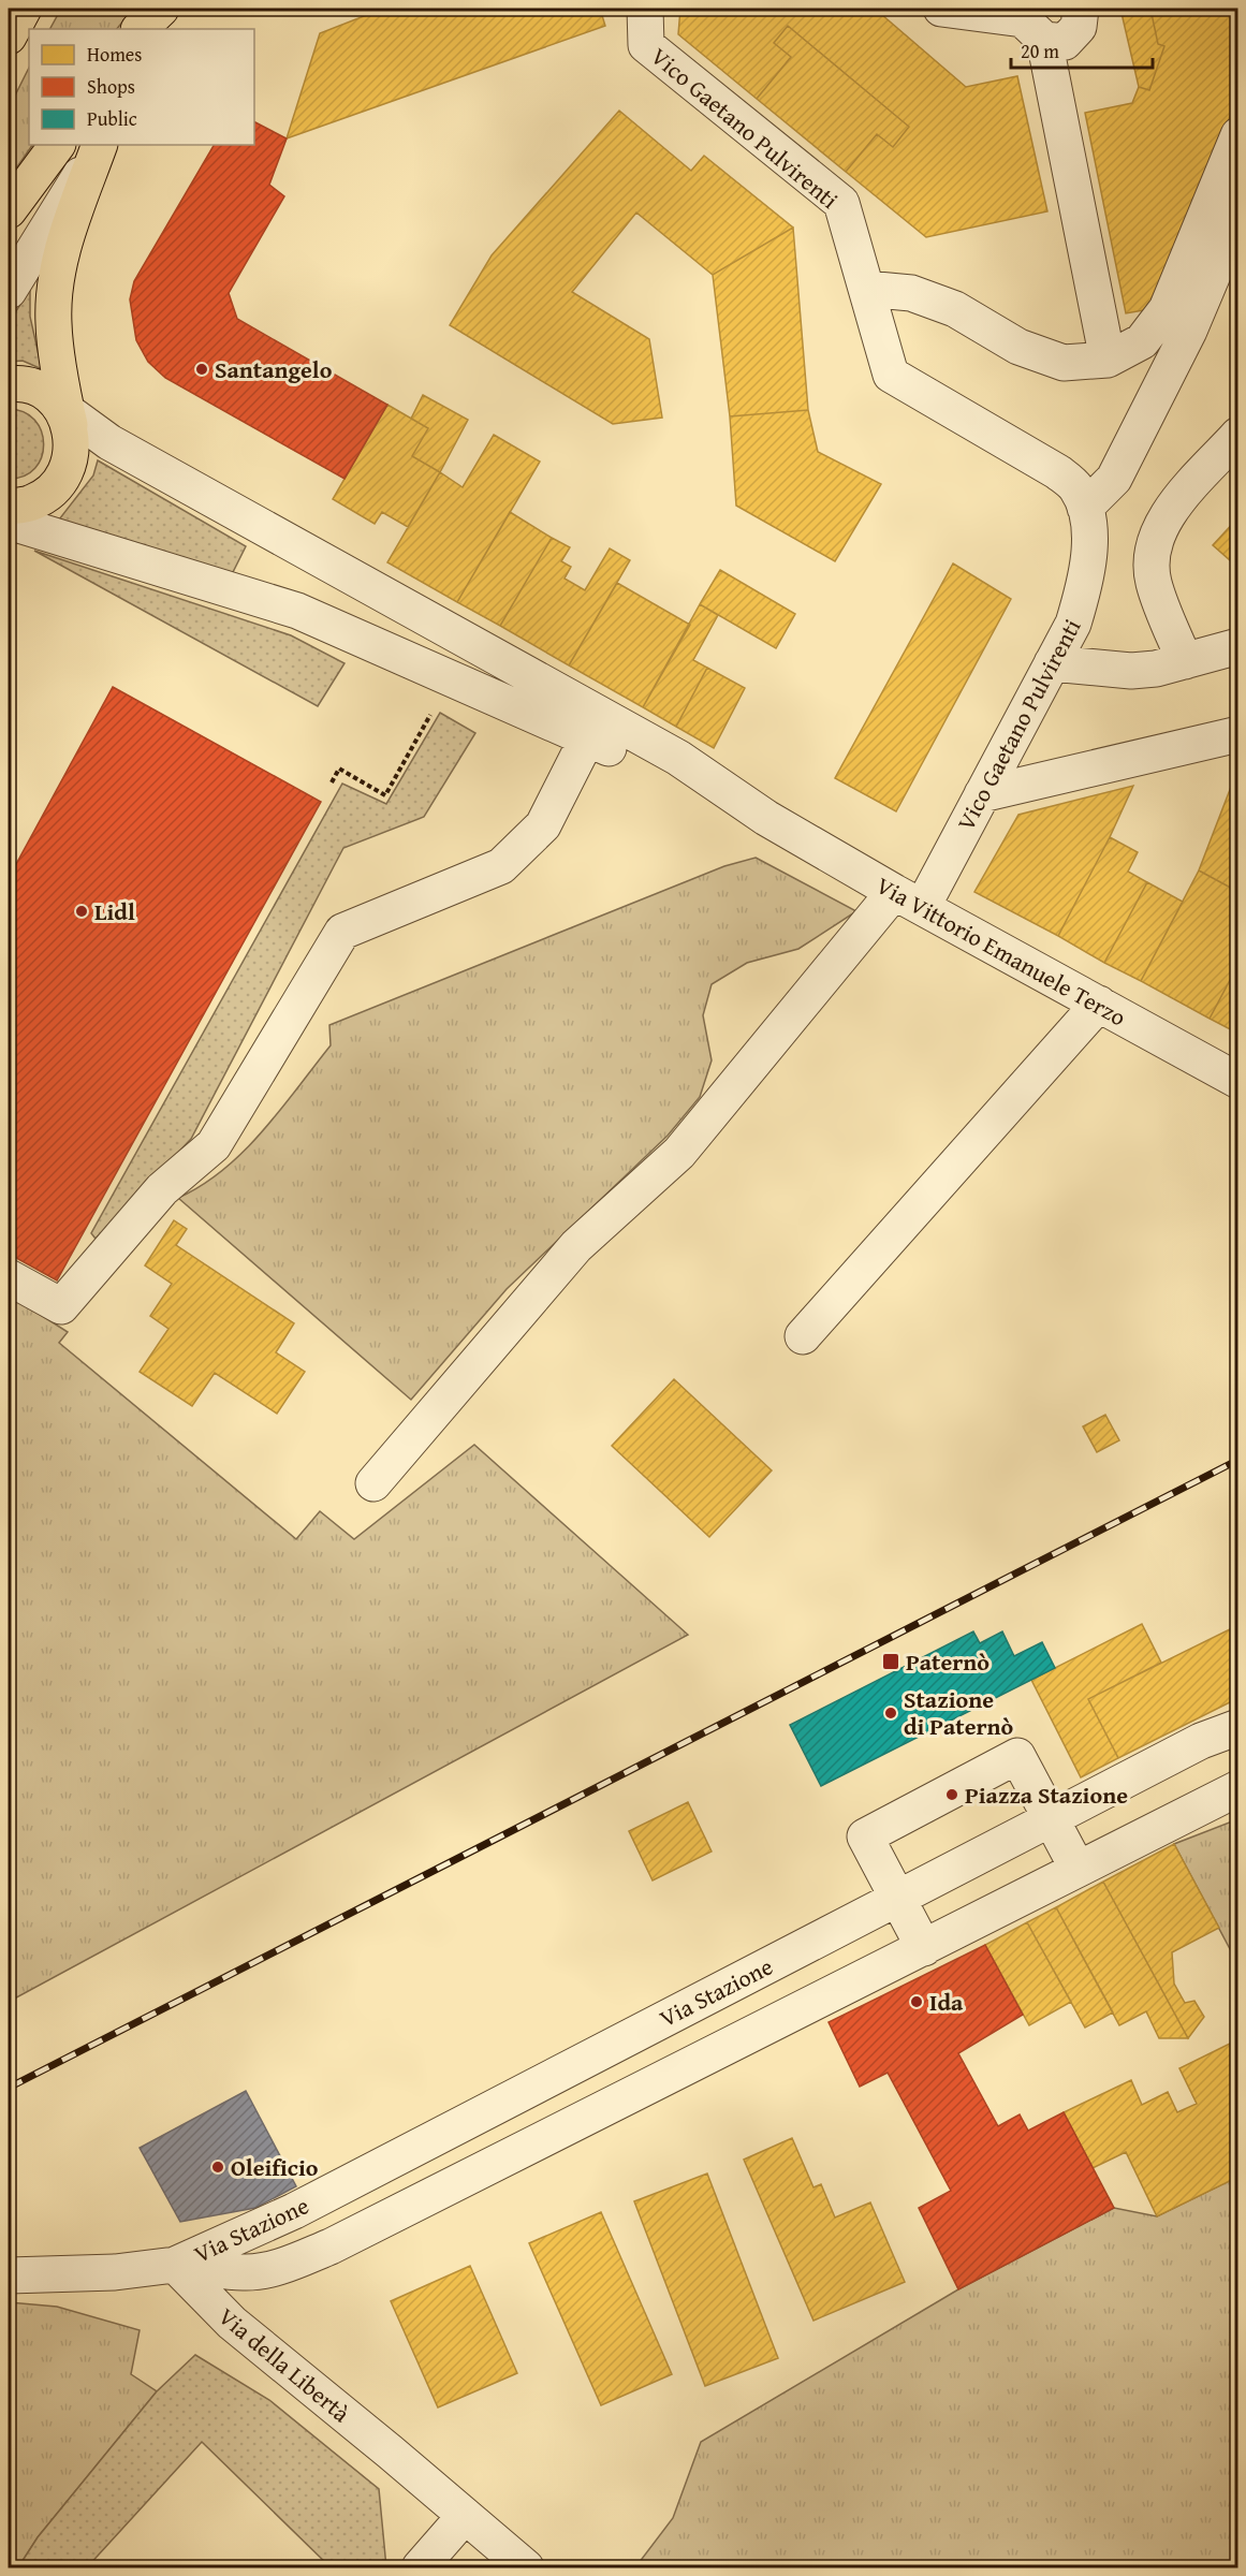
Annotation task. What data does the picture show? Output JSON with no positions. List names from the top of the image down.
{
  "streets": {
    "street": [
      "Vico Gaetano Pulvirenti",
      "Via Vittorio Emanuele Terzo",
      "Via Stazione",
      "Via della Libertà"
    ]
  },
  "crossings": [
    ["Vico Gaetano Pulvirenti", "Via Vittorio Emanuele Terzo"],
    ["Via Stazione", "Via della Libertà"]
  ],
  "places": {
    "other": [
      "Santangelo",
      "Lidl",
      "Stazione di Paternò",
      "Piazza Stazione",
      "Ida",
      "Oleificio"
    ],
    "transit": ["Paternò"]
  },
  "legend": ["Homes", "Shops", "Public"],
  "scale_bar": "20 m"
}
